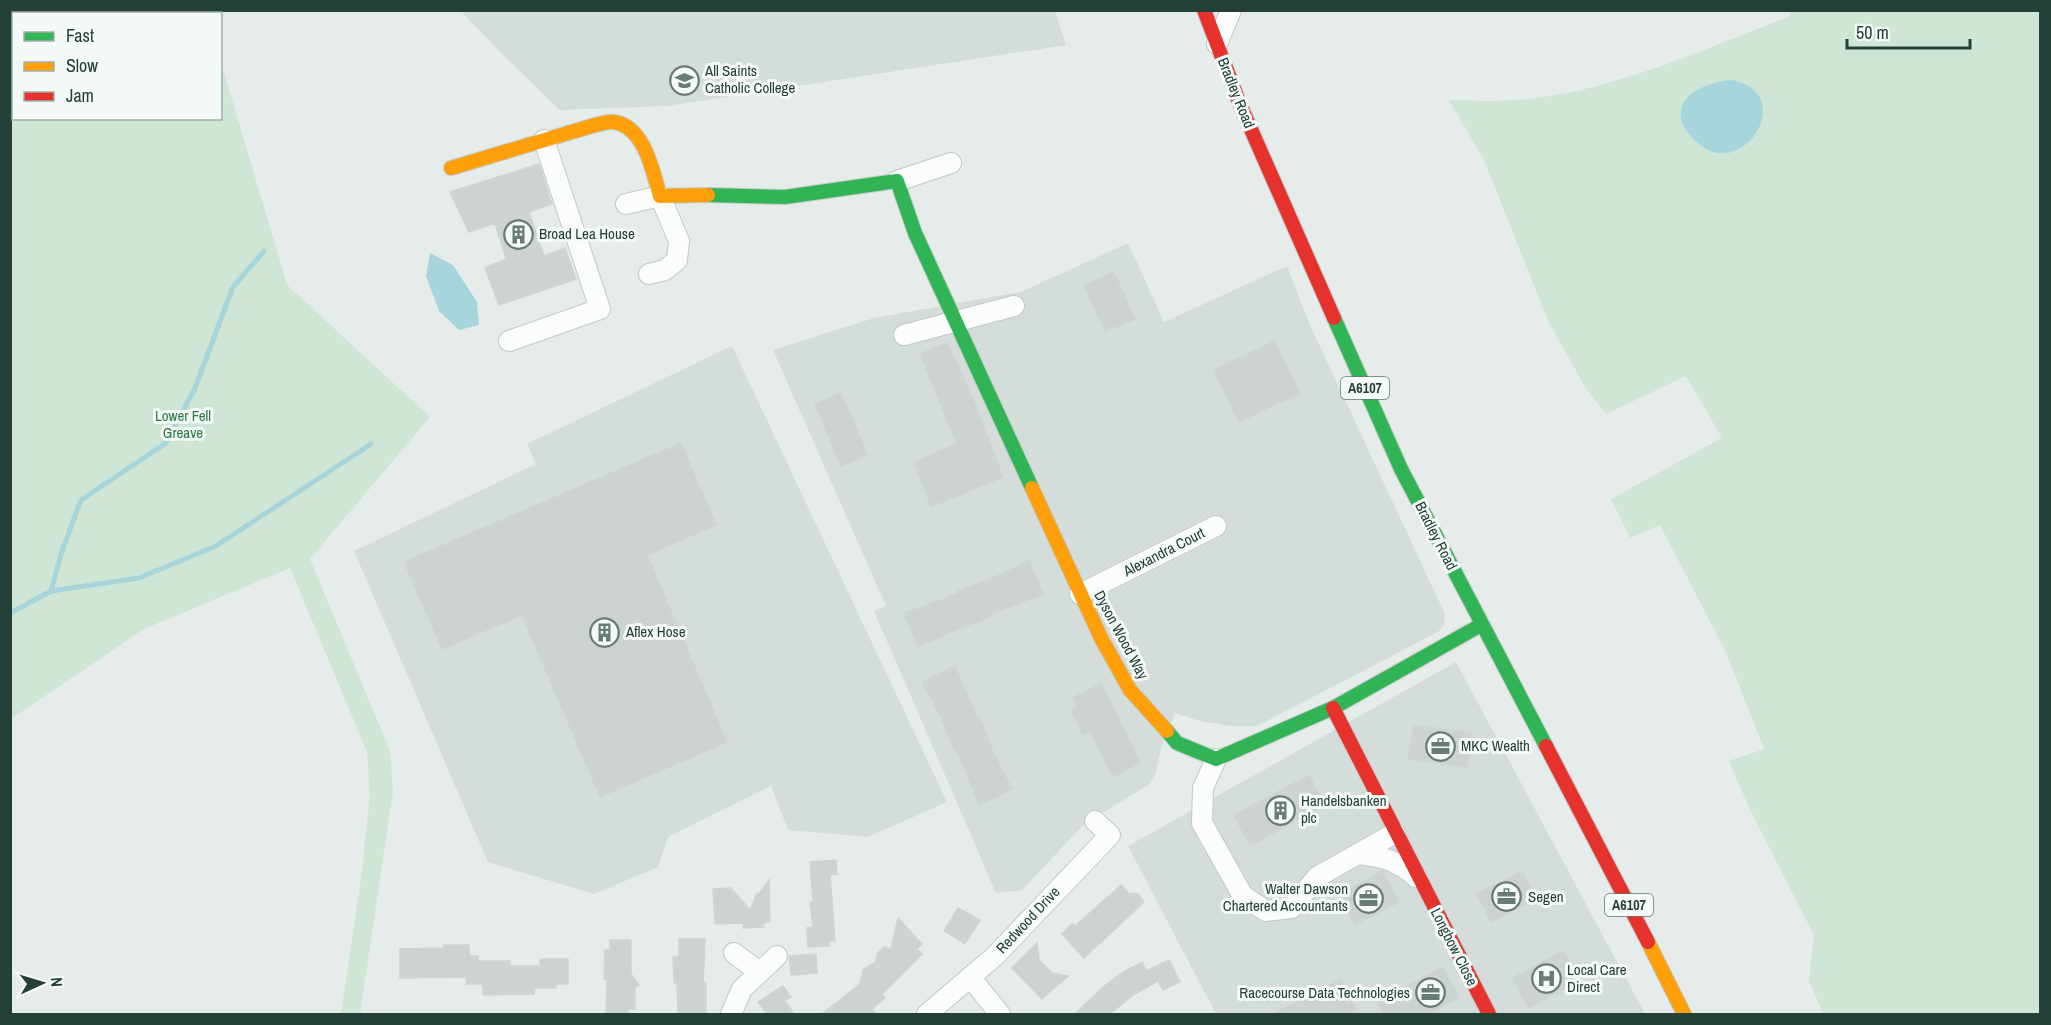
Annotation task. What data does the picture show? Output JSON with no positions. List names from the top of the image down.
{
  "streets": {
    "street": [
      "Bradley Road",
      "A6107",
      "Alexandra Court",
      "Dyson Wood Way",
      "Redwood Drive",
      "Longbow Close"
    ]
  },
  "crossings": [
    ["Alexandra Court", "Dyson Wood Way"]
  ],
  "parks": ["Lower Fell Greave"],
  "places": {
    "school or university": ["All Saints Catholic College"],
    "building": ["Broad Lea House", "Aflex Hose", "Handelsbanken plc"],
    "office": [
      "MKC Wealth",
      "Segen",
      "Walter Dawson Chartered Accountants",
      "Racecourse Data Technologies"
    ],
    "hospital": ["Local Care Direct"]
  },
  "legend": ["Fast", "Slow", "Jam"],
  "scale_bar": "50 m",
  "north": "right"
}
